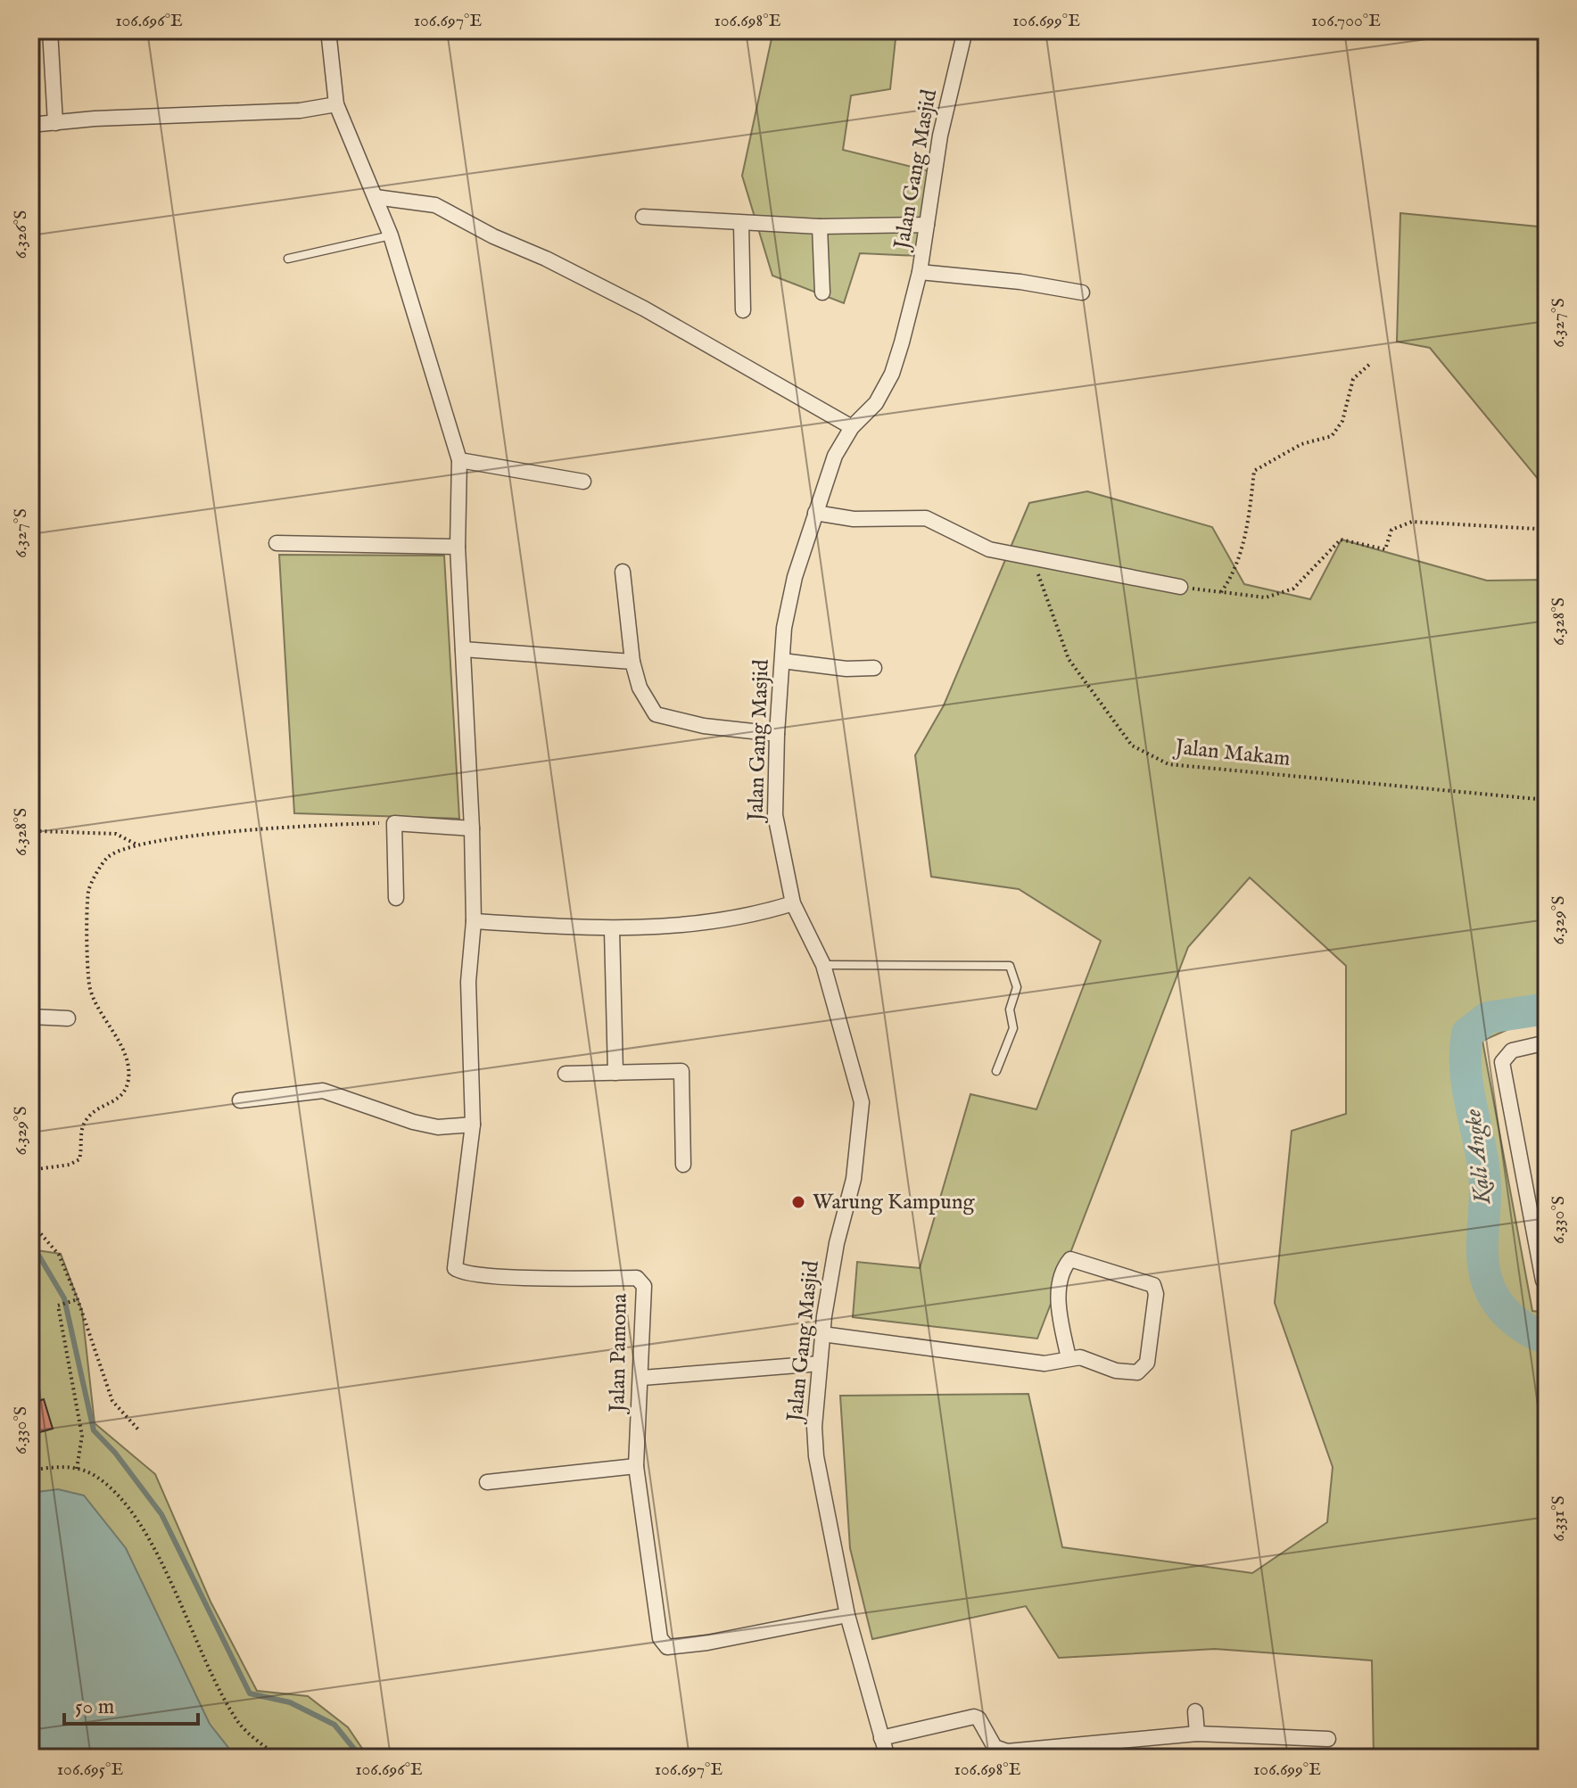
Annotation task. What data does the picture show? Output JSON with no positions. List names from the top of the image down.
{
  "streets": {
    "street": ["Jalan Gang Masjid", "Jalan Pamona"],
    "path": ["Jalan Makam"]
  },
  "crossings": [
    ["Jalan Gang Masjid", "Jalan Pamona"]
  ],
  "water": ["Kali Angke"],
  "places": ["Warung Kampung"],
  "scale_bar": "50 m",
  "coordinates": [
    "106.696°E",
    "106.697°E",
    "106.698°E",
    "106.699°E",
    "106.700°E",
    "6.326°S",
    "6.327°S",
    "6.328°S",
    "6.329°S",
    "6.330°S",
    "6.331°S",
    "106.695°E"
  ]
}
